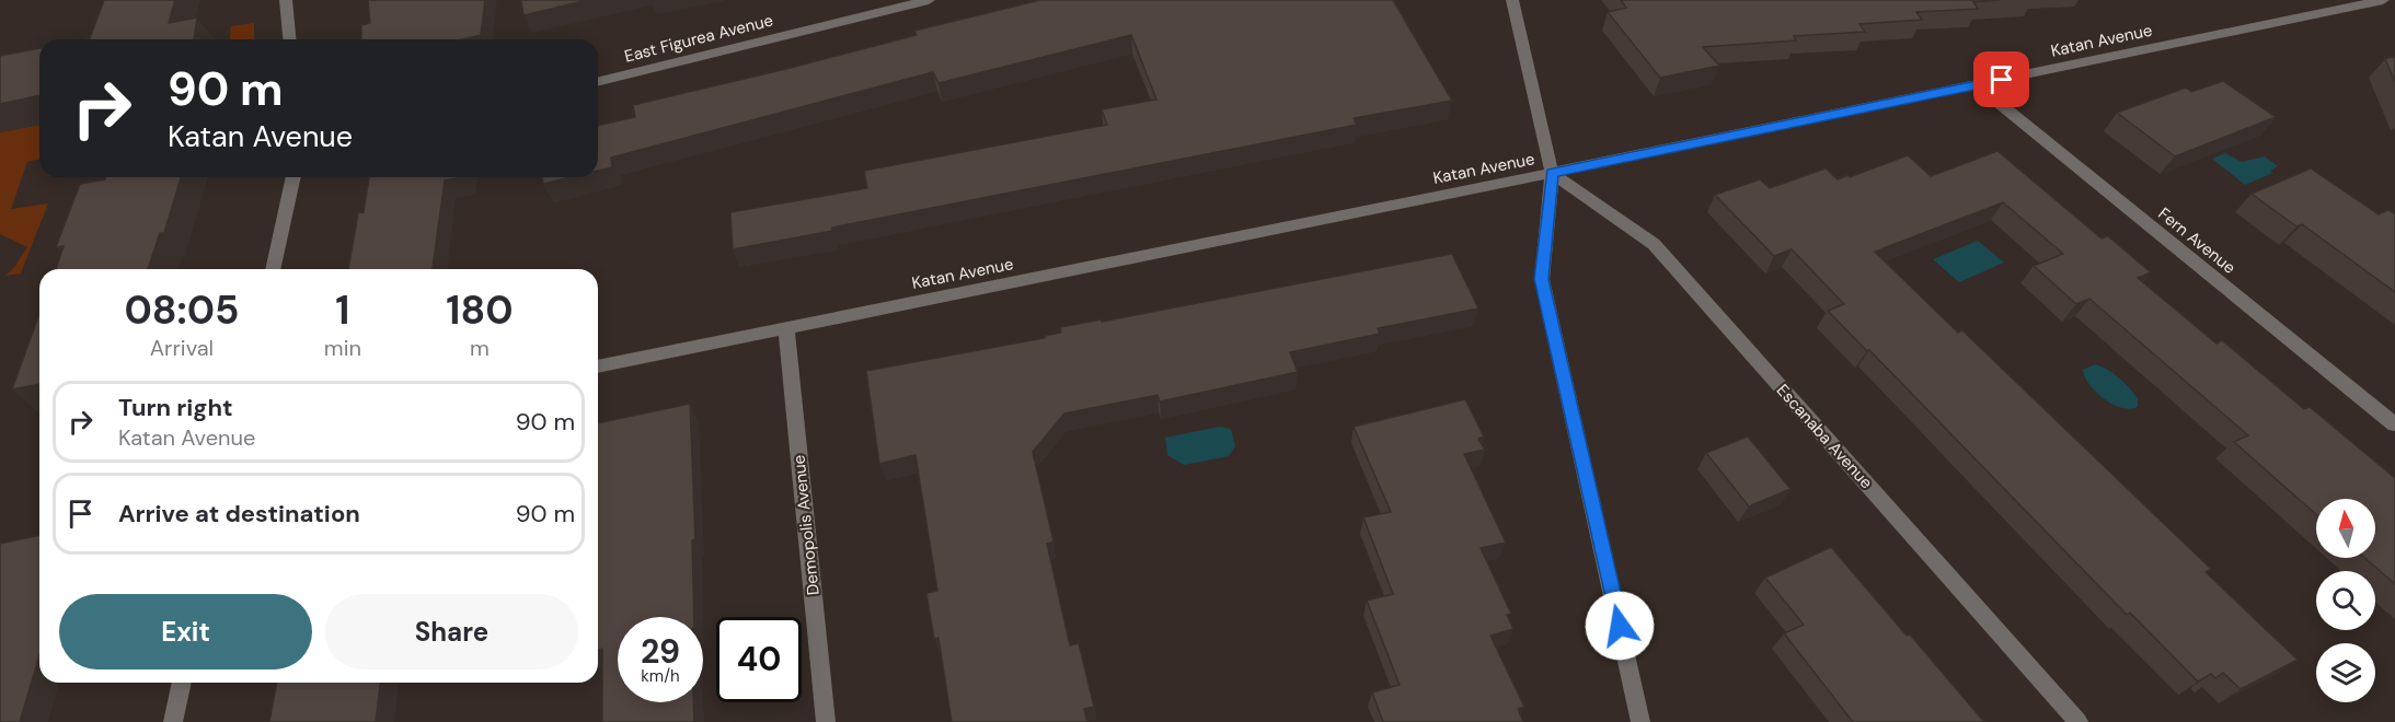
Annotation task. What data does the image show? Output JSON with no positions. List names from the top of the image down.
{
  "streets": {
    "street": [
      "East Figurea Avenue",
      "Katan Avenue",
      "Fern Avenue",
      "Escanaba Avenue",
      "Demopolis Avenue"
    ]
  },
  "crossings": [
    ["Katan Avenue", "Fern Avenue"],
    ["Katan Avenue", "Escanaba Avenue"],
    ["Katan Avenue", "Demopolis Avenue"]
  ],
  "north": "top",
  "page": {
    "turn": ["90 m", "Katan Avenue"],
    "eta": [
      "08:05",
      "Arrival",
      "1",
      "min",
      "180",
      "m"
    ],
    "list": [
      {
        "name": "Turn right",
        "note": "Katan Avenue",
        "value": "90 m"
      },
      {
        "name": "Arrive at destination",
        "value": "90 m"
      }
    ],
    "buttons": ["Exit", "Share"],
    "speed": "29 km/h",
    "limit": "40"
  }
}
